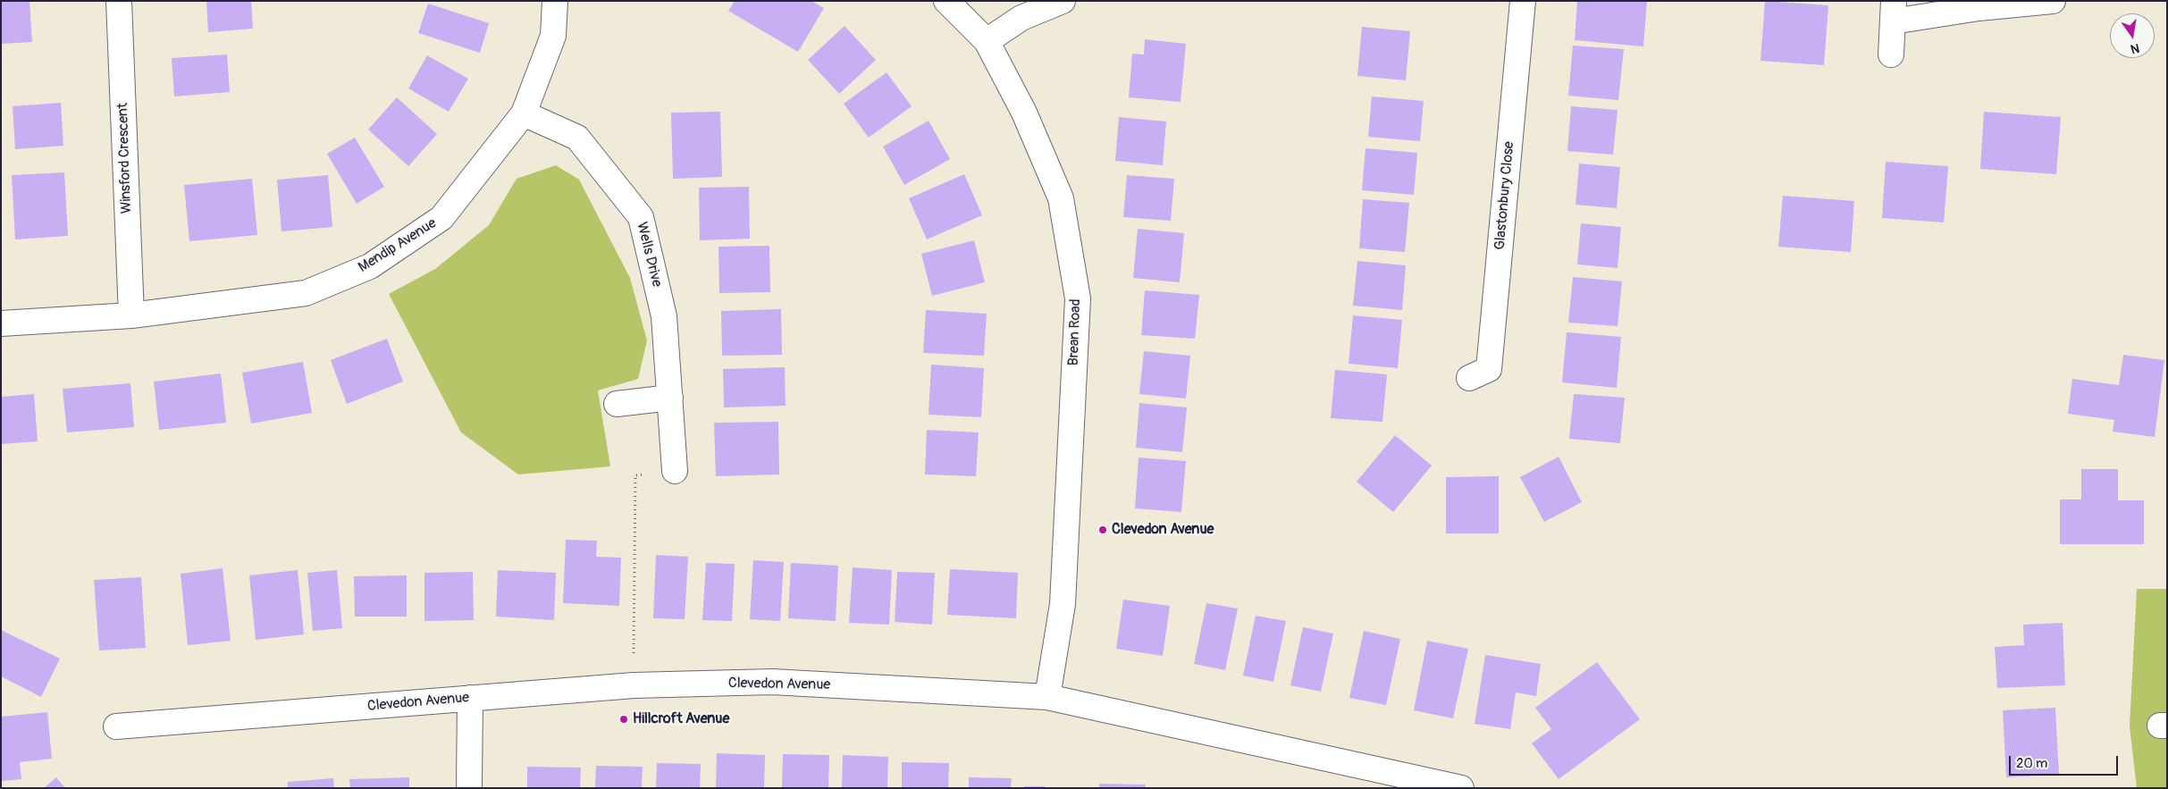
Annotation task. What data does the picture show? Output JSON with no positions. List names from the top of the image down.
{
  "streets": {
    "street": [
      "Winsford Crescent",
      "Glastonbury Close",
      "Mendip Avenue",
      "Wells Drive",
      "Brean Road",
      "Clevedon Avenue"
    ]
  },
  "crossings": [
    ["Winsford Crescent", "Mendip Avenue"],
    ["Mendip Avenue", "Wells Drive"],
    ["Brean Road", "Clevedon Avenue"]
  ],
  "places": ["Clevedon Avenue", "Hillcroft Avenue"],
  "scale_bar": "20 m",
  "north": "bottom"
}
